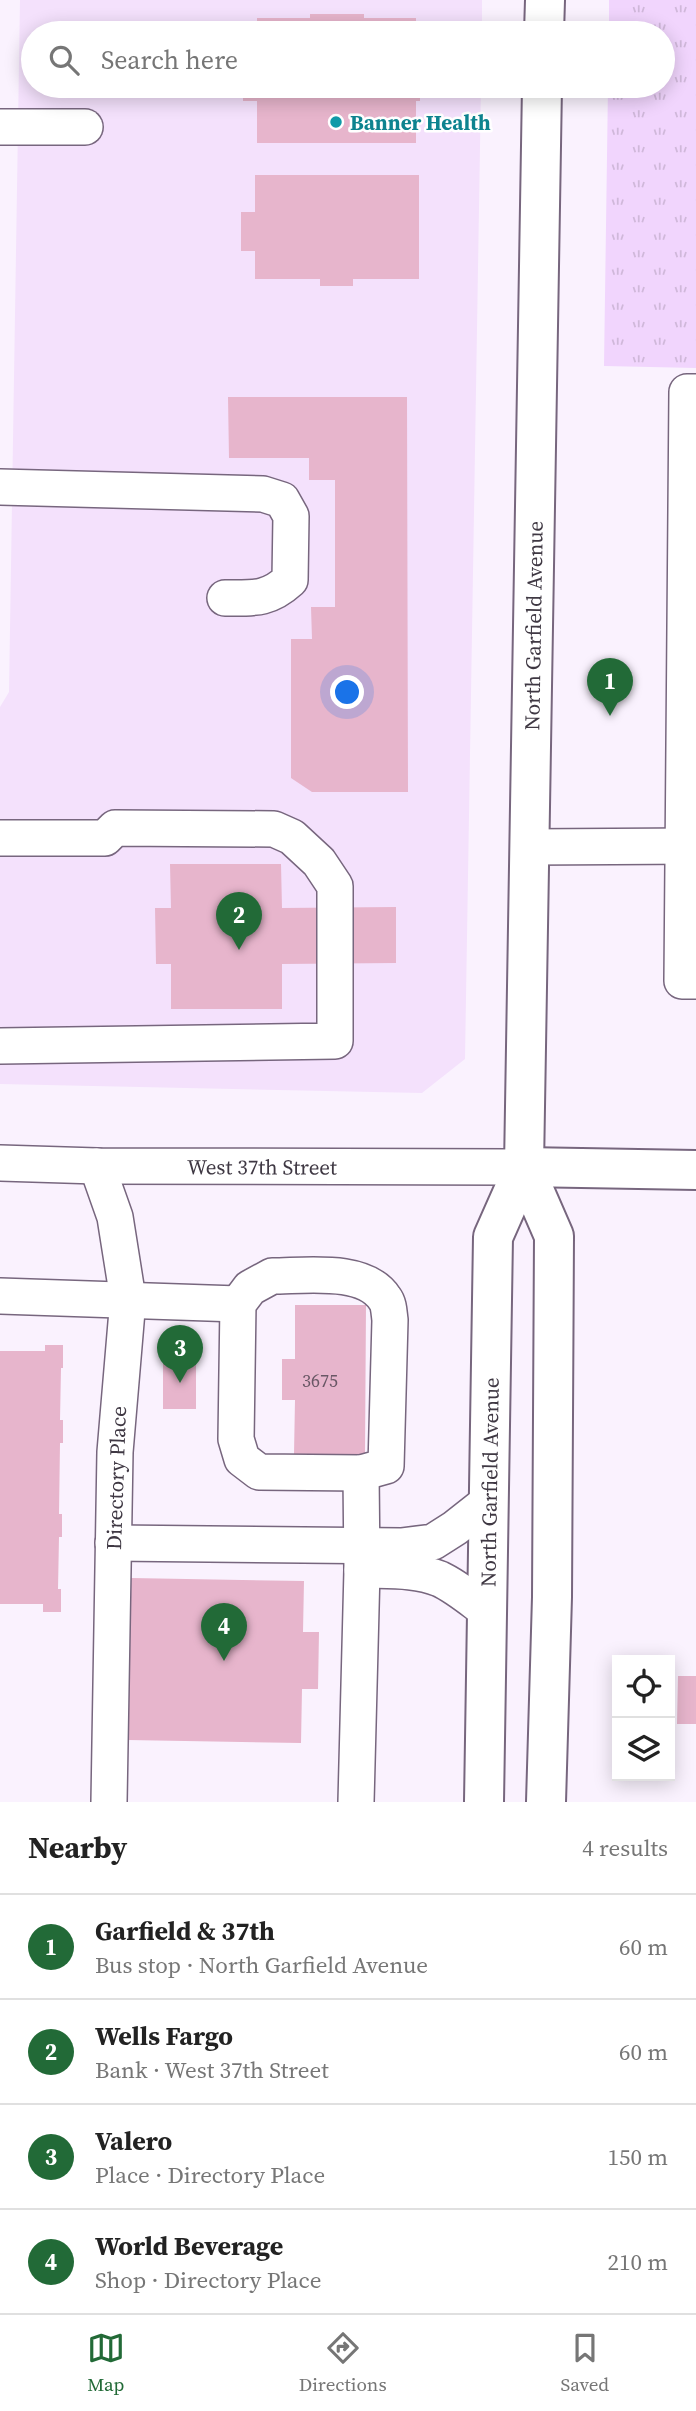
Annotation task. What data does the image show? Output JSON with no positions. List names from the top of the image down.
{
  "streets": {
    "main road": ["North Garfield Avenue"],
    "street": ["West 37th Street", "Directory Place"]
  },
  "crossings": [
    ["North Garfield Avenue", "West 37th Street"],
    ["West 37th Street", "Directory Place"]
  ],
  "places": ["Banner Health"],
  "house_numbers": ["3675"],
  "page": {
    "search": "Search here",
    "pins": [
      "1",
      "2",
      "3",
      "4"
    ],
    "heading": ["Nearby", "4 results"],
    "list": [
      {
        "mark": "1",
        "name": "Garfield & 37th",
        "note": "Bus stop · North Garfield Avenue",
        "value": "60 m"
      },
      {
        "mark": "2",
        "name": "Wells Fargo",
        "note": "Bank · West 37th Street",
        "value": "60 m"
      },
      {
        "mark": "3",
        "name": "Valero",
        "note": "Place · Directory Place",
        "value": "150 m"
      },
      {
        "mark": "4",
        "name": "World Beverage",
        "note": "Shop · Directory Place",
        "value": "210 m"
      }
    ],
    "nav": ["Map", "Directions", "Saved"]
  }
}
